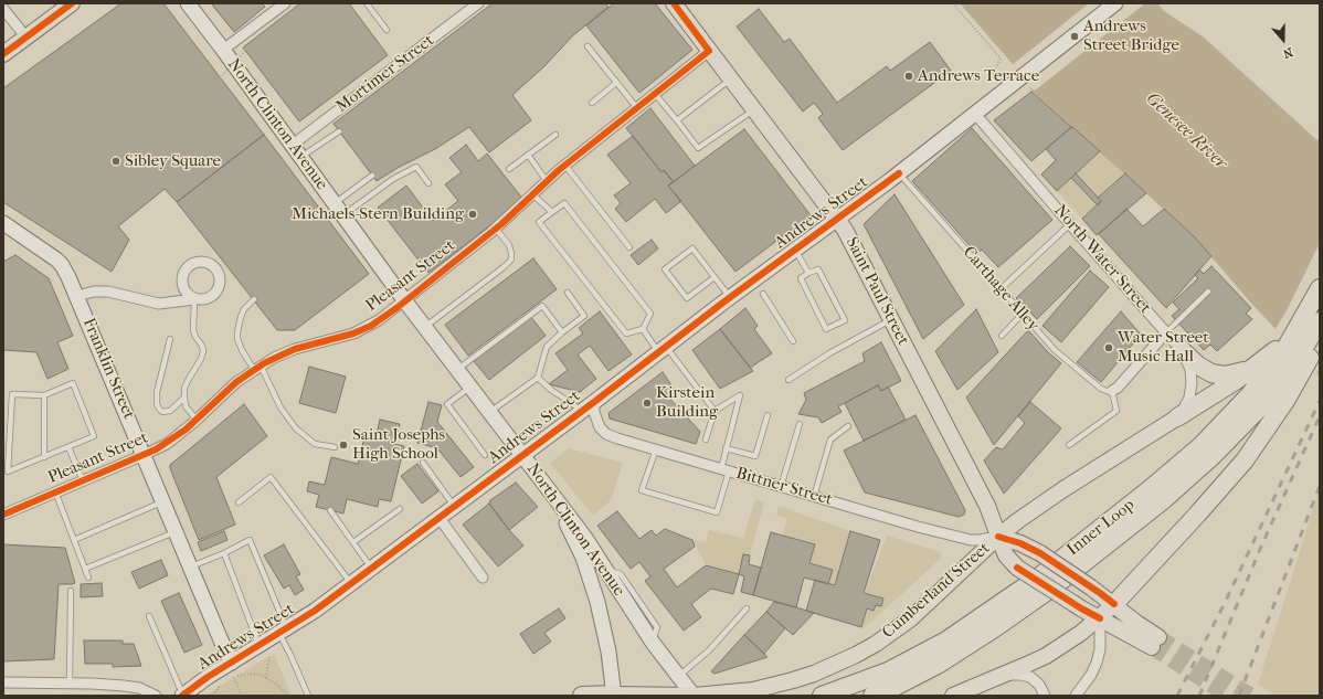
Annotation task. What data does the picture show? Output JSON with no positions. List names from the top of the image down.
{
  "streets": {
    "highway": ["Inner Loop"],
    "main road": ["Saint Paul Street", "Cumberland Street"],
    "street": [
      "Mortimer Street",
      "North Clinton Avenue",
      "Andrews Street",
      "North Water Street",
      "Pleasant Street",
      "Franklin Street",
      "Bittner Street"
    ],
    "lane": ["Carthage Alley"]
  },
  "crossings": [
    ["Mortimer Street", "North Clinton Avenue"],
    ["North Clinton Avenue", "Andrews Street"],
    ["North Clinton Avenue", "Pleasant Street"],
    ["North Clinton Avenue", "Cumberland Street"],
    ["Andrews Street", "North Water Street"],
    ["Andrews Street", "Carthage Alley"],
    ["Andrews Street", "Saint Paul Street"],
    ["Andrews Street", "Franklin Street"],
    ["Andrews Street", "Bittner Street"],
    ["North Water Street", "Cumberland Street"],
    ["Pleasant Street", "Saint Paul Street"],
    ["Pleasant Street", "Franklin Street"],
    ["Saint Paul Street", "Bittner Street"],
    ["Saint Paul Street", "Cumberland Street"],
    ["Bittner Street", "Cumberland Street"]
  ],
  "water": ["Genesee River"],
  "places": [
    "Andrews Street Bridge",
    "Andrews Terrace",
    "Sibley Square",
    "Michaels-Stern Building",
    "Water Street Music Hall",
    "Kirstein Building",
    "Saint Josephs High School"
  ],
  "north": "bottom"
}
